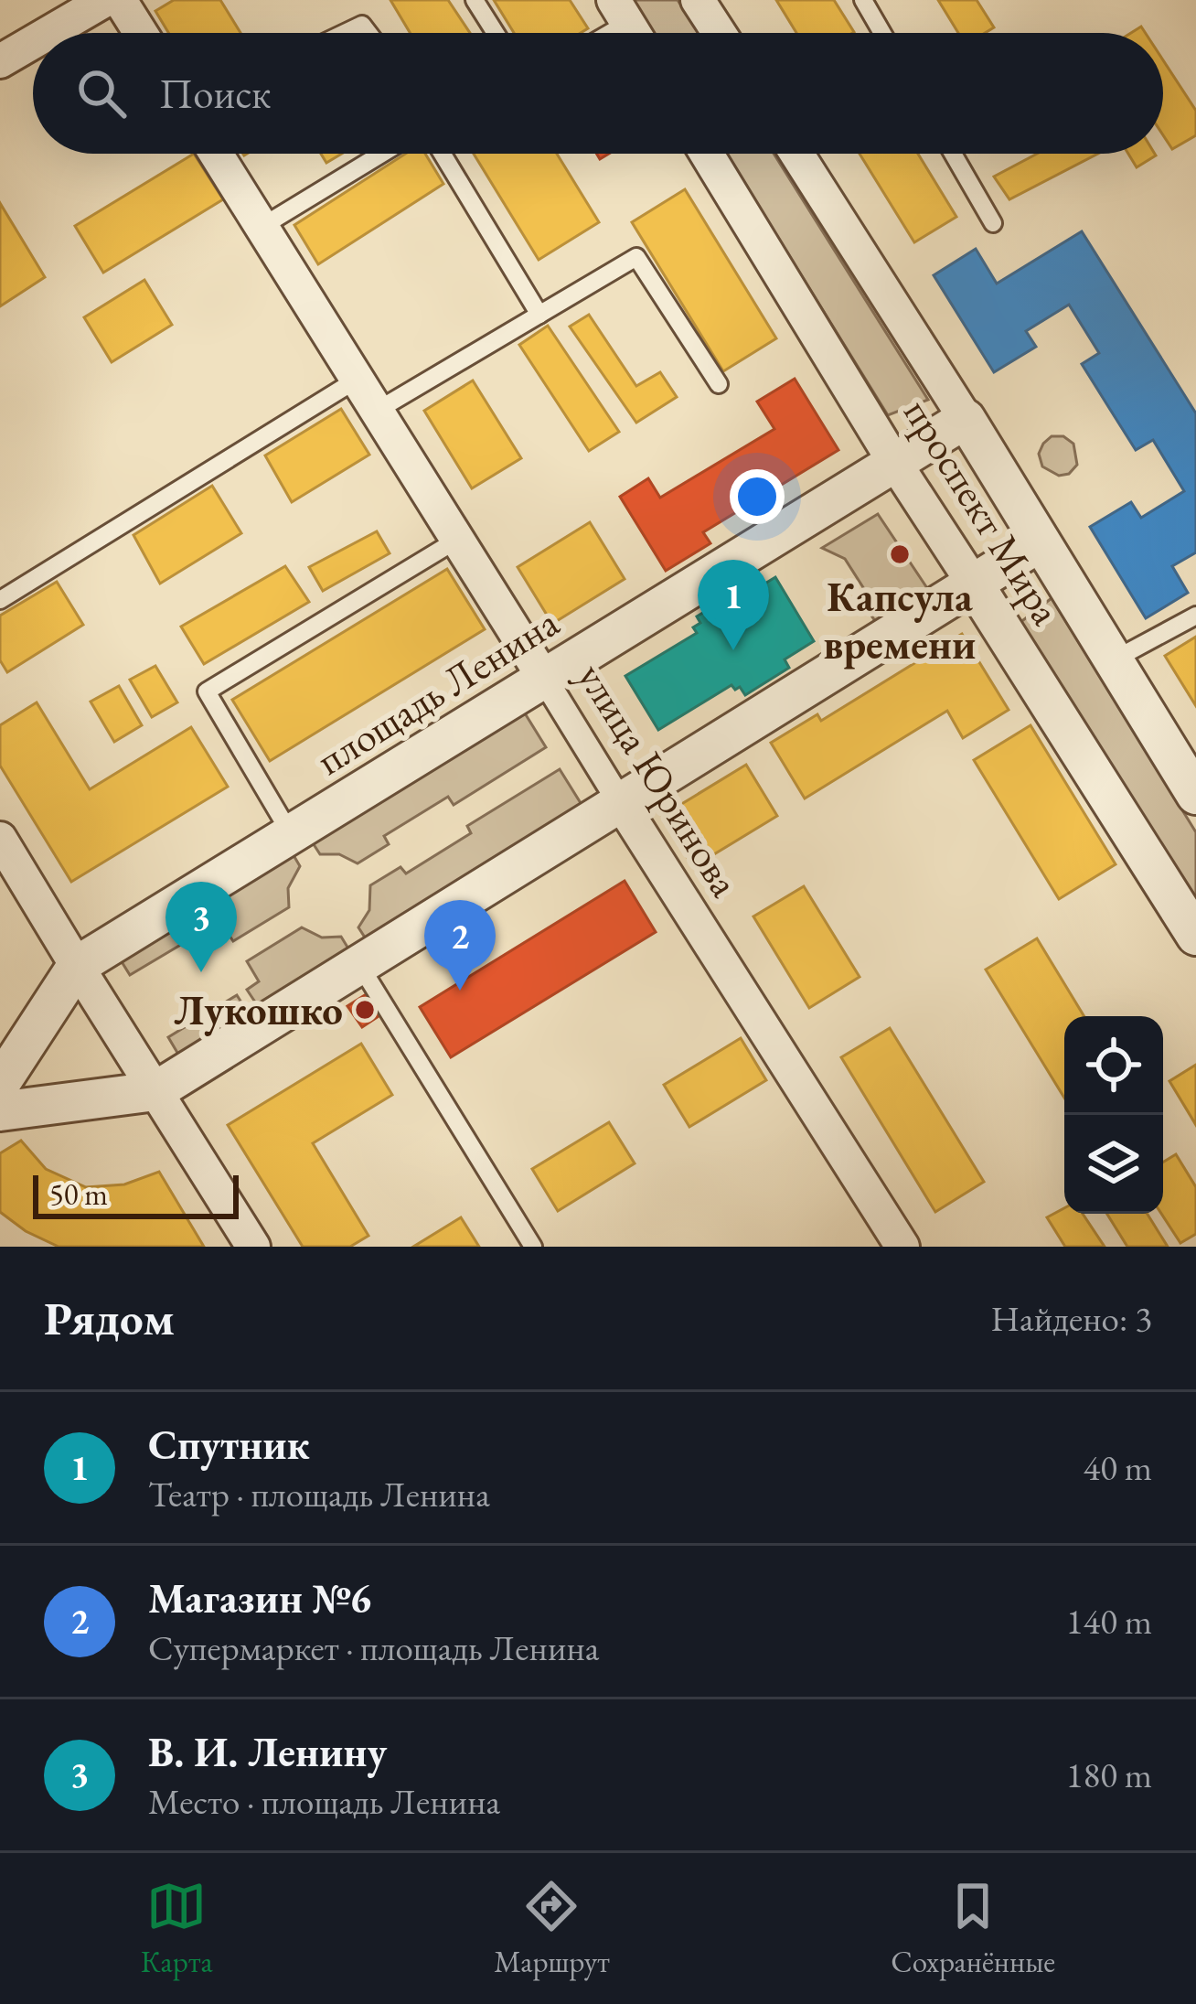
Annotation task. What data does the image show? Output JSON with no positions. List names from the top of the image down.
{
  "streets": {
    "street": ["проспект Мира", "площадь Ленина", "улица Юринова"]
  },
  "crossings": [
    ["проспект Мира", "площадь Ленина"],
    ["площадь Ленина", "улица Юринова"]
  ],
  "places": ["Капсула времени", "Лукошко"],
  "scale_bar": "50 m",
  "page": {
    "search": "Поиск",
    "pins": ["1", "3", "2"],
    "scale": "50 m",
    "heading": ["Рядом", "Найдено: 3"],
    "list": [
      {
        "mark": "1",
        "name": "Спутник",
        "note": "Театр · площадь Ленина",
        "value": "40 m"
      },
      {
        "mark": "2",
        "name": "Магазин №6",
        "note": "Супермаркет · площадь Ленина",
        "value": "140 m"
      },
      {
        "mark": "3",
        "name": "В. И. Ленину",
        "note": "Место · площадь Ленина",
        "value": "180 m"
      }
    ],
    "nav": ["Карта", "Маршрут", "Сохранённые"]
  }
}
